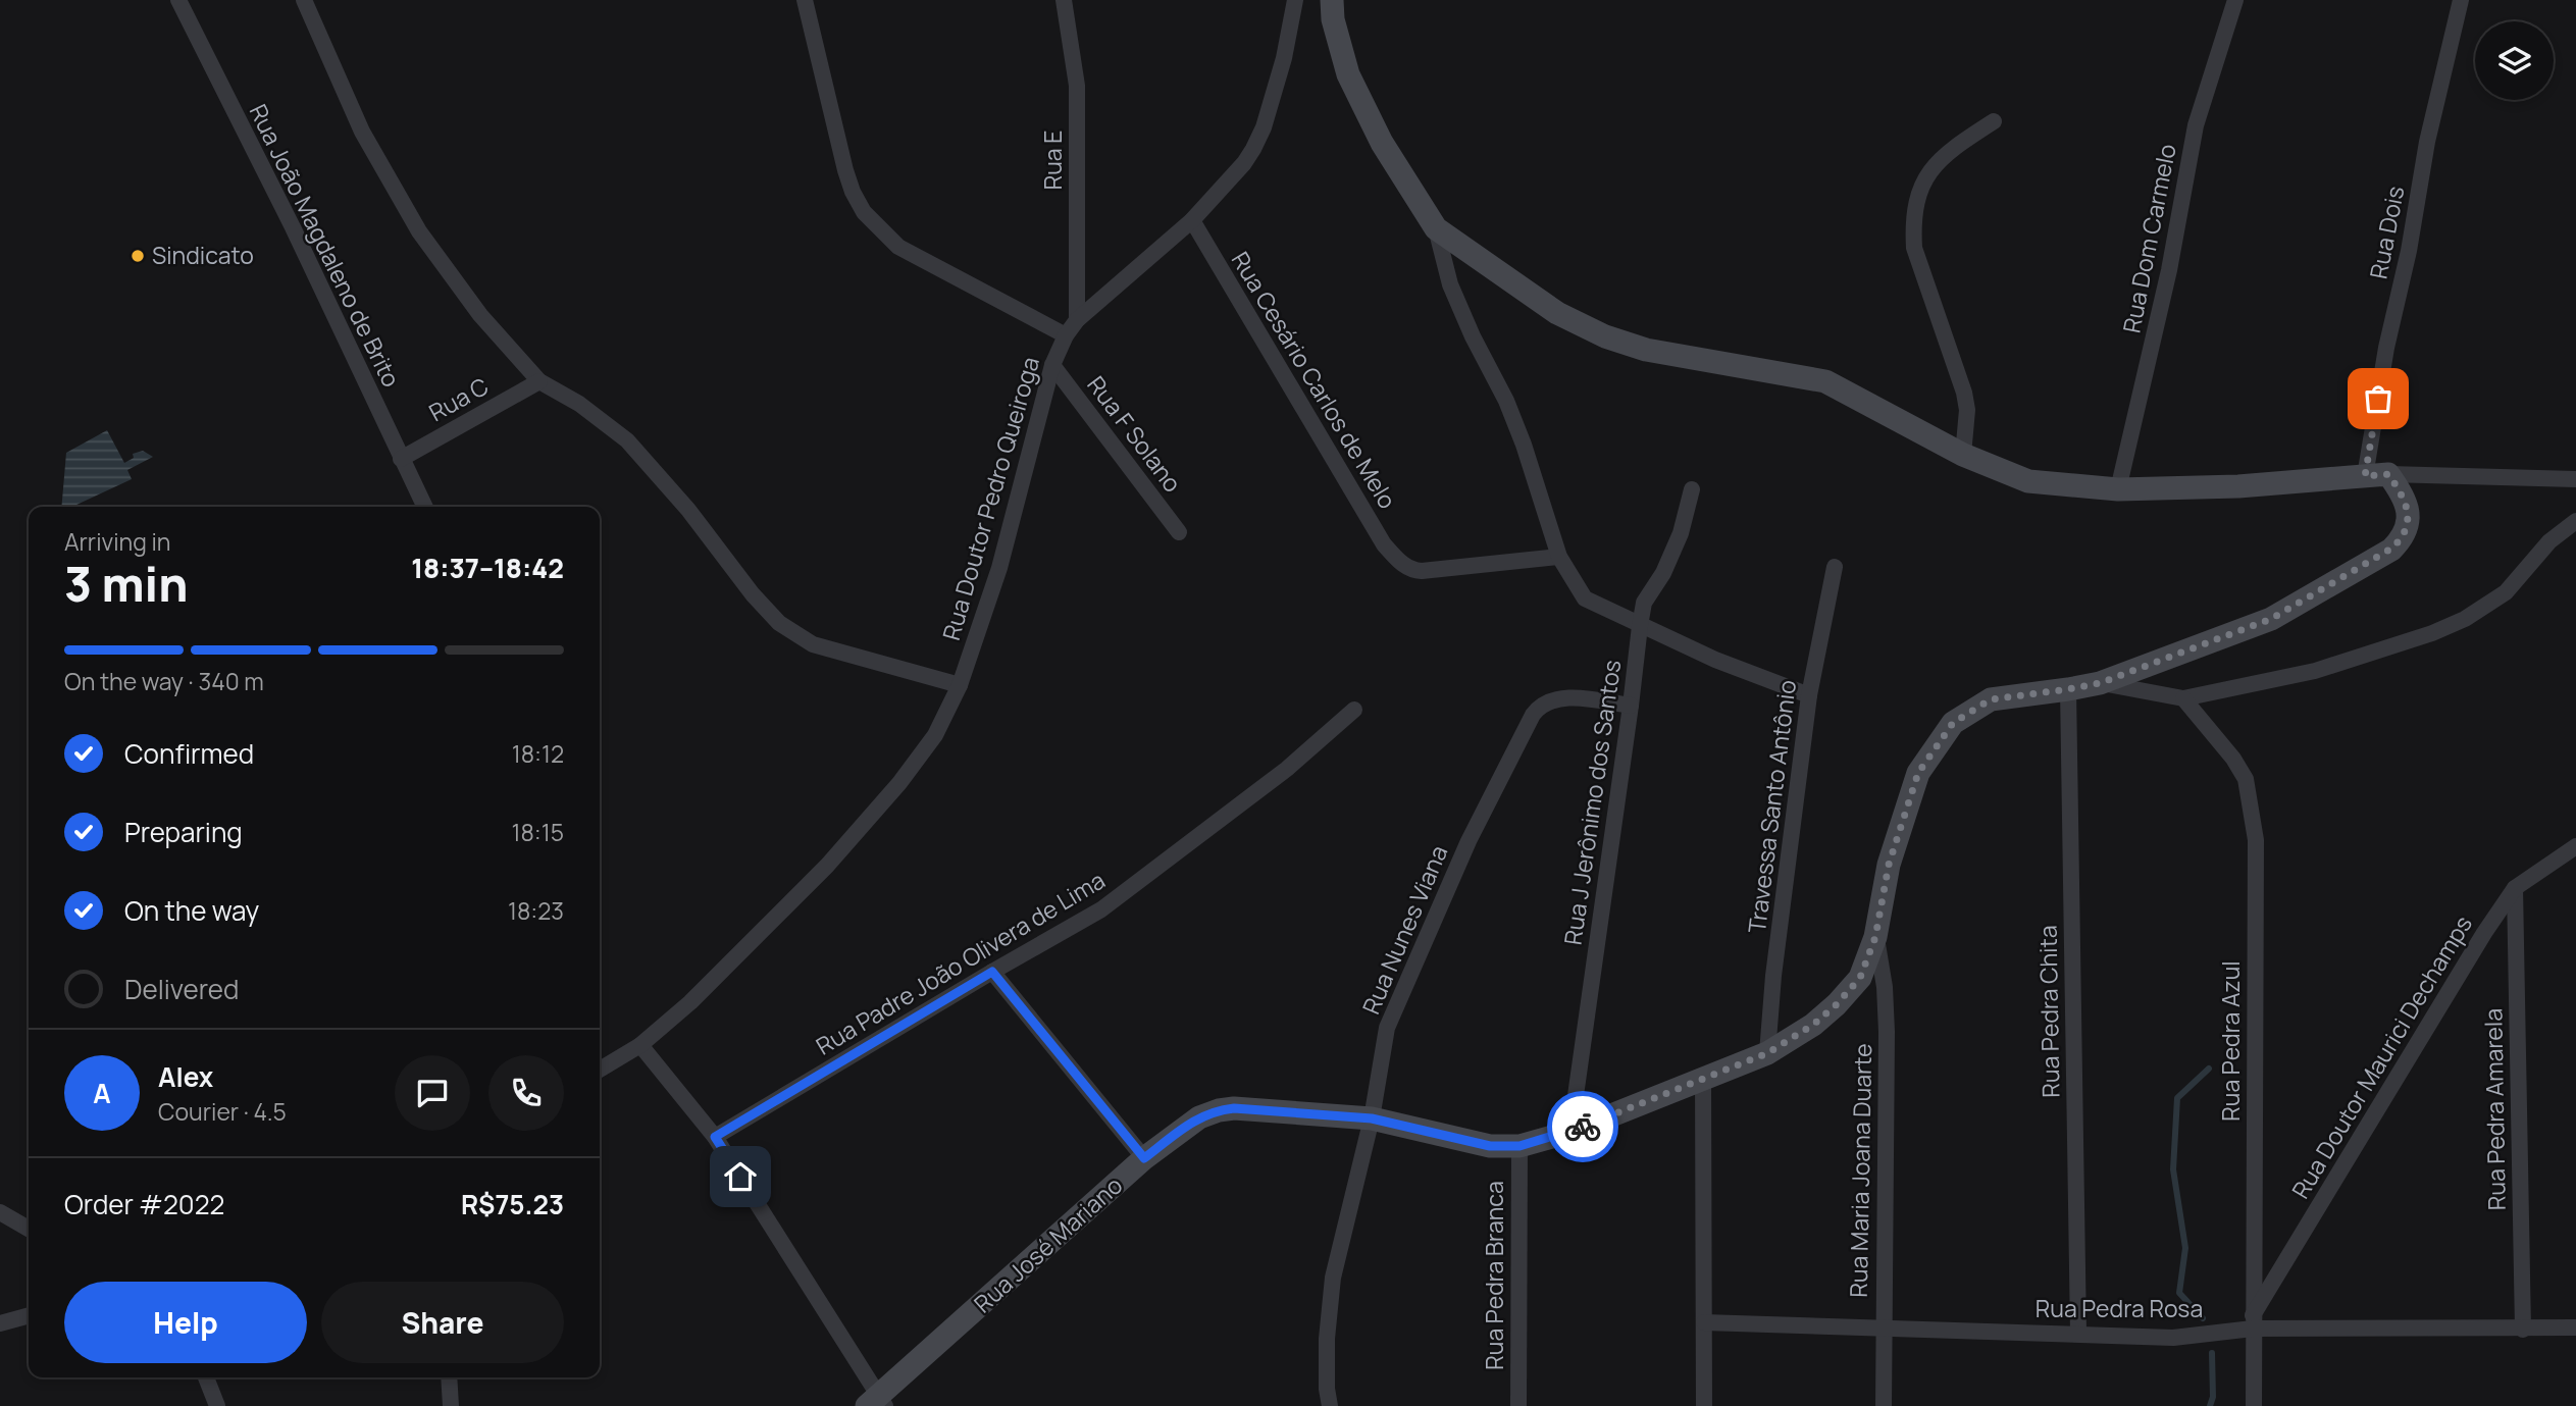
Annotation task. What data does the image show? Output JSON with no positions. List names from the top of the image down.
{
  "streets": {
    "street": [
      "Rua E",
      "Rua Dois",
      "Rua Dom Carmelo",
      "Rua João Magdaleno de Brito",
      "Rua Cesário Carlos de Melo",
      "Rua C",
      "Rua F Solano",
      "Rua Doutor Pedro Queiroga",
      "Rua J Jerônimo dos Santos",
      "Travessa Santo Antônio",
      "Rua Nunes Viana",
      "Rua Padre João Olivera de Lima",
      "Rua Pedra Chita",
      "Rua Pedra Azul",
      "Rua Doutor Maurici Dechamps",
      "Rua Pedra Amarela",
      "Rua Maria Joana Duarte",
      "Rua José Mariano",
      "Rua Pedra Branca",
      "Rua Pedra Rosa"
    ]
  },
  "crossings": [
    ["Rua E", "Rua Doutor Pedro Queiroga"],
    ["Rua João Magdaleno de Brito", "Rua C"],
    ["Rua Cesário Carlos de Melo", "Rua Doutor Pedro Queiroga"],
    ["Rua F Solano", "Rua Doutor Pedro Queiroga"],
    ["Rua J Jerônimo dos Santos", "Rua Nunes Viana"],
    ["Rua J Jerônimo dos Santos", "Rua José Mariano"],
    ["Travessa Santo Antônio", "Rua José Mariano"],
    ["Rua Nunes Viana", "Rua José Mariano"],
    ["Rua Pedra Chita", "Rua José Mariano"],
    ["Rua Pedra Chita", "Rua Pedra Rosa"],
    ["Rua Pedra Azul", "Rua Doutor Maurici Dechamps"],
    ["Rua Pedra Azul", "Rua Pedra Rosa"],
    ["Rua Doutor Maurici Dechamps", "Rua Pedra Amarela"],
    ["Rua Doutor Maurici Dechamps", "Rua Pedra Rosa"],
    ["Rua Pedra Amarela", "Rua Pedra Rosa"],
    ["Rua Maria Joana Duarte", "Rua José Mariano"],
    ["Rua Maria Joana Duarte", "Rua Pedra Rosa"],
    ["Rua José Mariano", "Rua Pedra Branca"]
  ],
  "places": ["Sindicato"],
  "page": {
    "heading": ["3 min", "Arriving in", "18:37–18:42"],
    "panel": [
      "Alex",
      "Courier · 4.5",
      "Order #2022",
      "R$75.23"
    ],
    "bar": "On the way · 340 m",
    "list": [
      ["Confirmed", "18:12"],
      ["Preparing", "18:15"],
      ["On the way", "18:23"],
      "Delivered"
    ],
    "round": "A",
    "buttons": ["Help", "Share"]
  }
}
